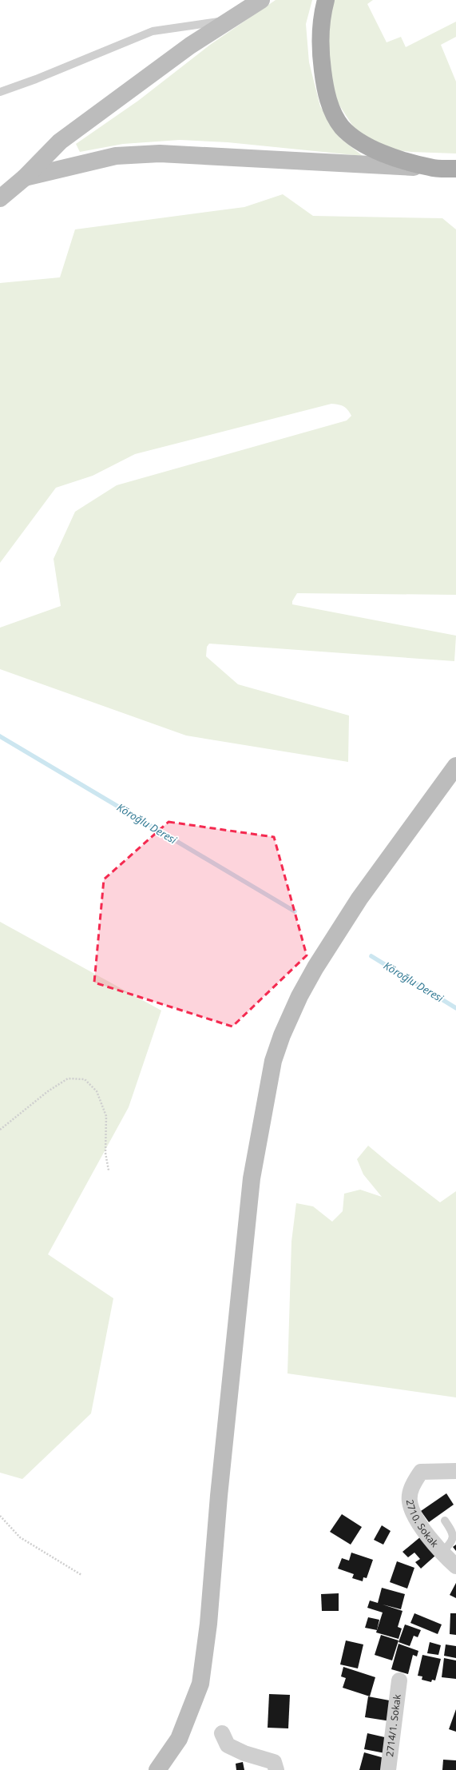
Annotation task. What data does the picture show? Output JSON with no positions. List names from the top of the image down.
{
  "streets": {
    "street": ["2710. Sokak", "2714/1. Sokak"]
  },
  "water": ["Köroğlu Deresi"]
}
